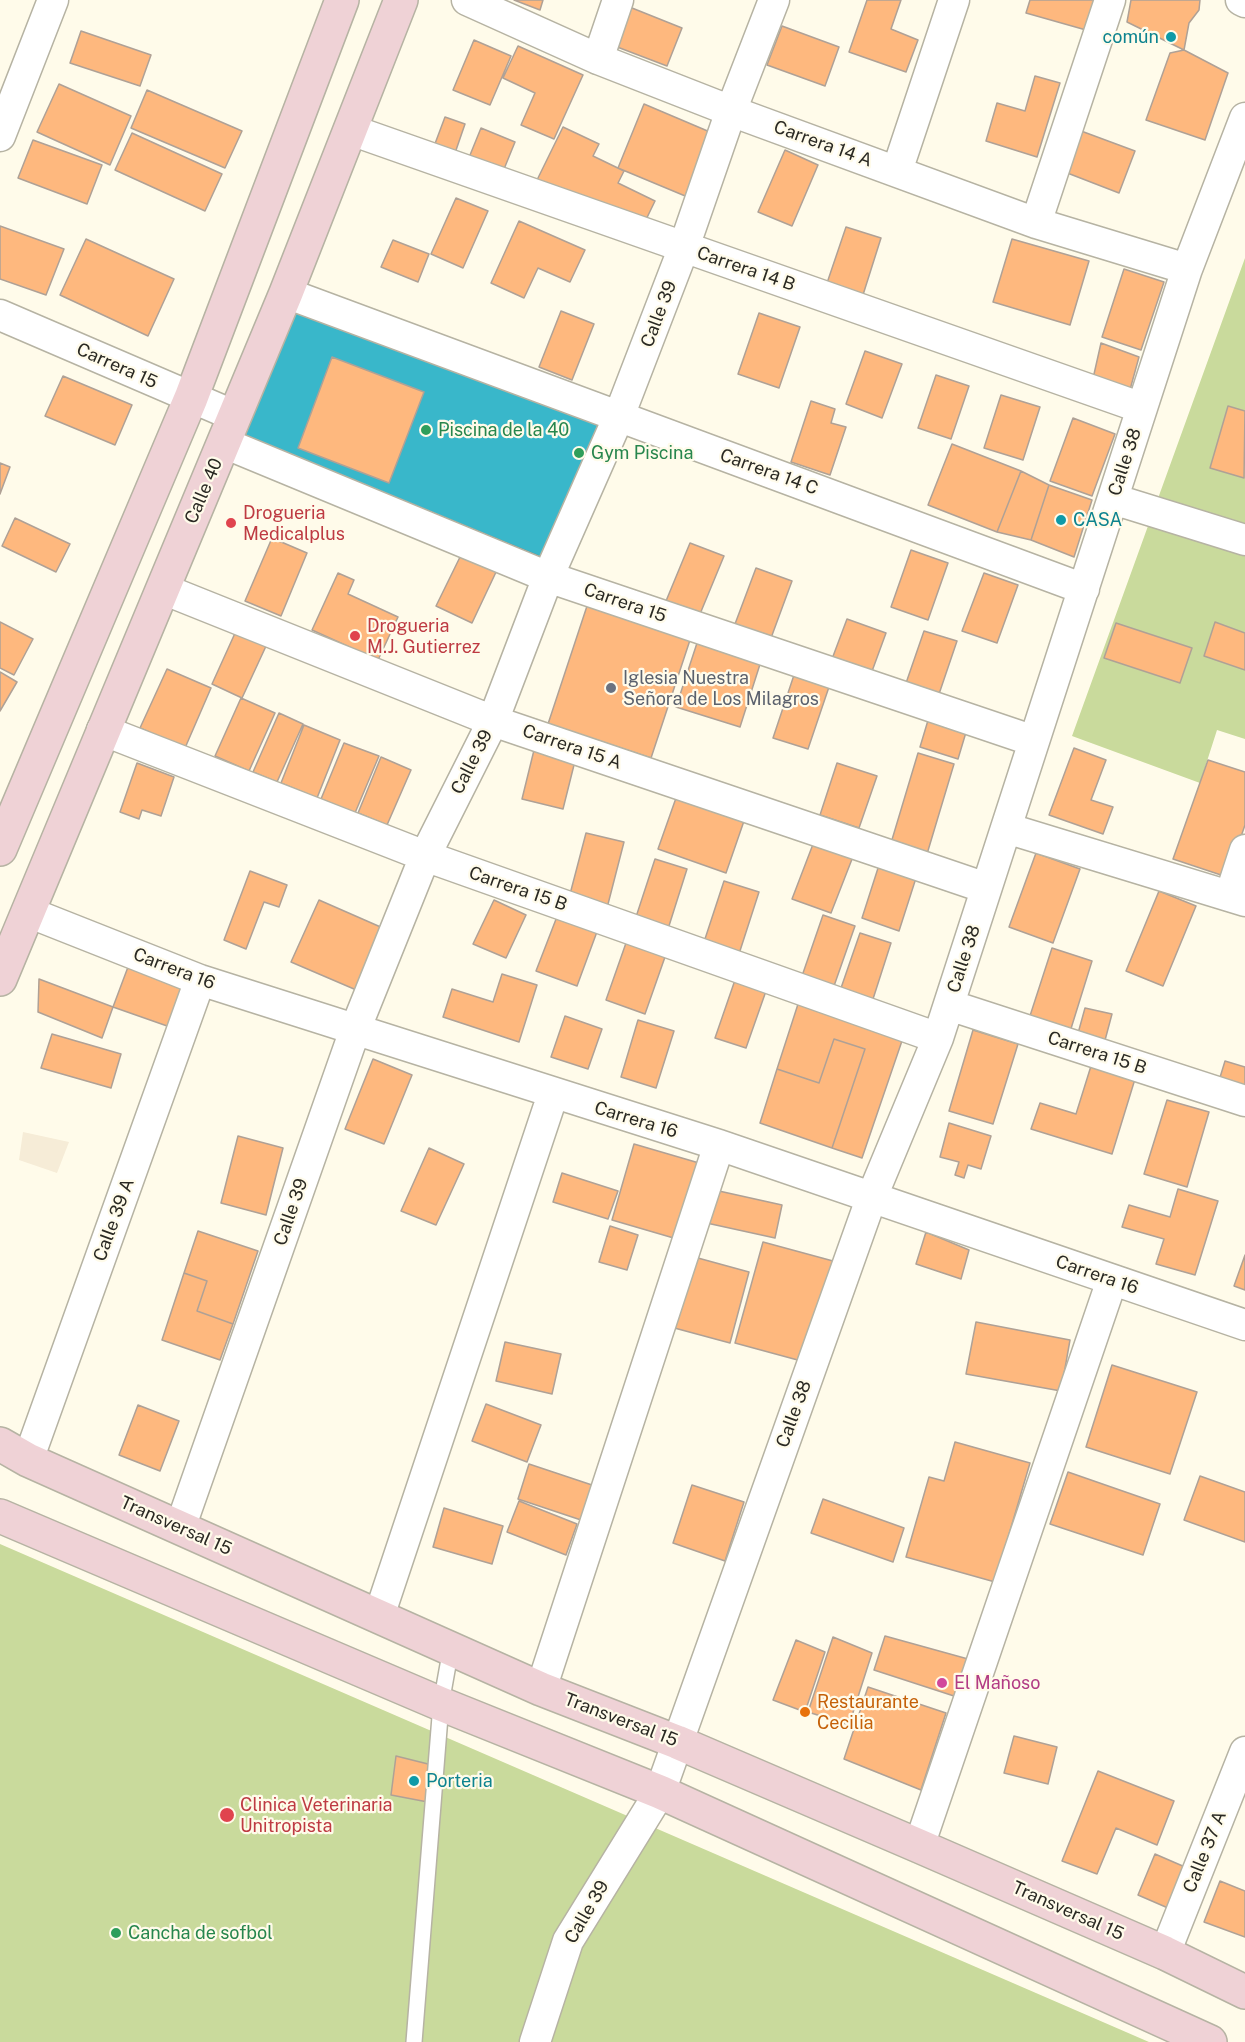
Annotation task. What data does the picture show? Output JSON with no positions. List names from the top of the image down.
{
  "streets": {
    "street": [
      "Carrera 14 A",
      "Carrera 14 B",
      "Calle 39",
      "Carrera 15",
      "Calle 38",
      "Carrera 14 C",
      "Calle 40",
      "Carrera 15 A",
      "Carrera 15 B",
      "Carrera 16",
      "Calle 39 A",
      "Transversal 15",
      "Calle 37 A"
    ]
  },
  "crossings": [
    ["Carrera 14 A", "Calle 39"],
    ["Carrera 14 A", "Calle 38"],
    ["Carrera 14 B", "Calle 39"],
    ["Carrera 14 B", "Calle 38"],
    ["Carrera 14 B", "Calle 40"],
    ["Calle 39", "Carrera 15"],
    ["Calle 39", "Calle 38"],
    ["Calle 39", "Carrera 14 C"],
    ["Calle 39", "Carrera 15 A"],
    ["Calle 39", "Carrera 15 B"],
    ["Calle 39", "Carrera 16"],
    ["Calle 39", "Transversal 15"],
    ["Carrera 15", "Calle 38"],
    ["Carrera 15", "Calle 40"],
    ["Calle 38", "Carrera 14 C"],
    ["Calle 38", "Carrera 15 A"],
    ["Calle 38", "Carrera 15 B"],
    ["Calle 38", "Carrera 16"],
    ["Calle 38", "Transversal 15"],
    ["Carrera 14 C", "Calle 40"],
    ["Calle 40", "Carrera 15 A"],
    ["Calle 40", "Carrera 15 B"],
    ["Calle 40", "Carrera 16"],
    ["Carrera 16", "Calle 39 A"],
    ["Calle 39 A", "Transversal 15"],
    ["Transversal 15", "Calle 37 A"]
  ],
  "places": [
    "común",
    "Piscina de la 40",
    "Gym Piscina",
    "CASA",
    "Drogueria Medicalplus",
    "Drogueria M.J. Gutierrez",
    "Iglesia Nuestra Señora de Los Milagros",
    "El Mañoso",
    "Restaurante Cecilia",
    "Porteria",
    "Clinica Veterinaria Unitropista",
    "Cancha de sofbol"
  ]
}
